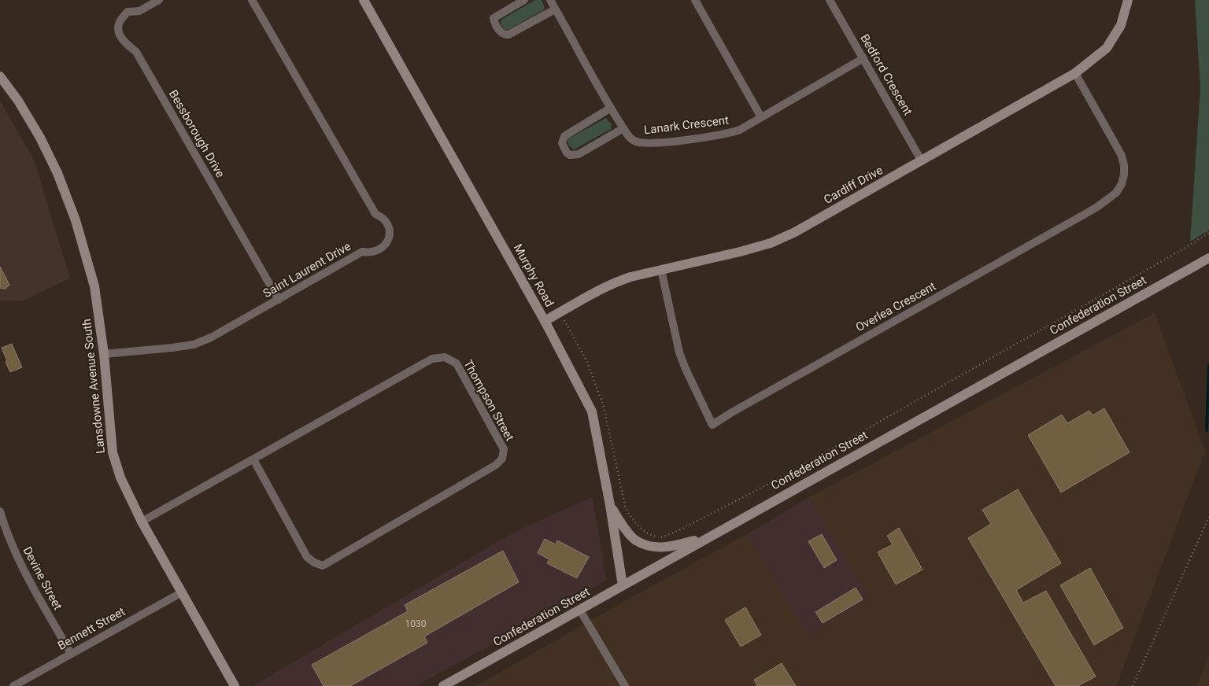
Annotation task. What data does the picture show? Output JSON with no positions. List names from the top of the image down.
{
  "streets": {
    "street": [
      "Bedford Crescent",
      "Lanark Crescent",
      "Bessborough Drive",
      "Cardiff Drive",
      "Saint Laurent Drive",
      "Murphy Road",
      "Confederation Street",
      "Overlea Crescent",
      "Lansdowne Avenue South",
      "Thompson Street",
      "Devine Street",
      "Bennett Street"
    ]
  },
  "crossings": [
    ["Bedford Crescent", "Lanark Crescent"],
    ["Bedford Crescent", "Cardiff Drive"],
    ["Bessborough Drive", "Saint Laurent Drive"],
    ["Cardiff Drive", "Murphy Road"],
    ["Cardiff Drive", "Overlea Crescent"],
    ["Saint Laurent Drive", "Lansdowne Avenue South"],
    ["Murphy Road", "Confederation Street"],
    ["Lansdowne Avenue South", "Thompson Street"],
    ["Lansdowne Avenue South", "Bennett Street"],
    ["Devine Street", "Bennett Street"]
  ],
  "house_numbers": ["1030"]
}
